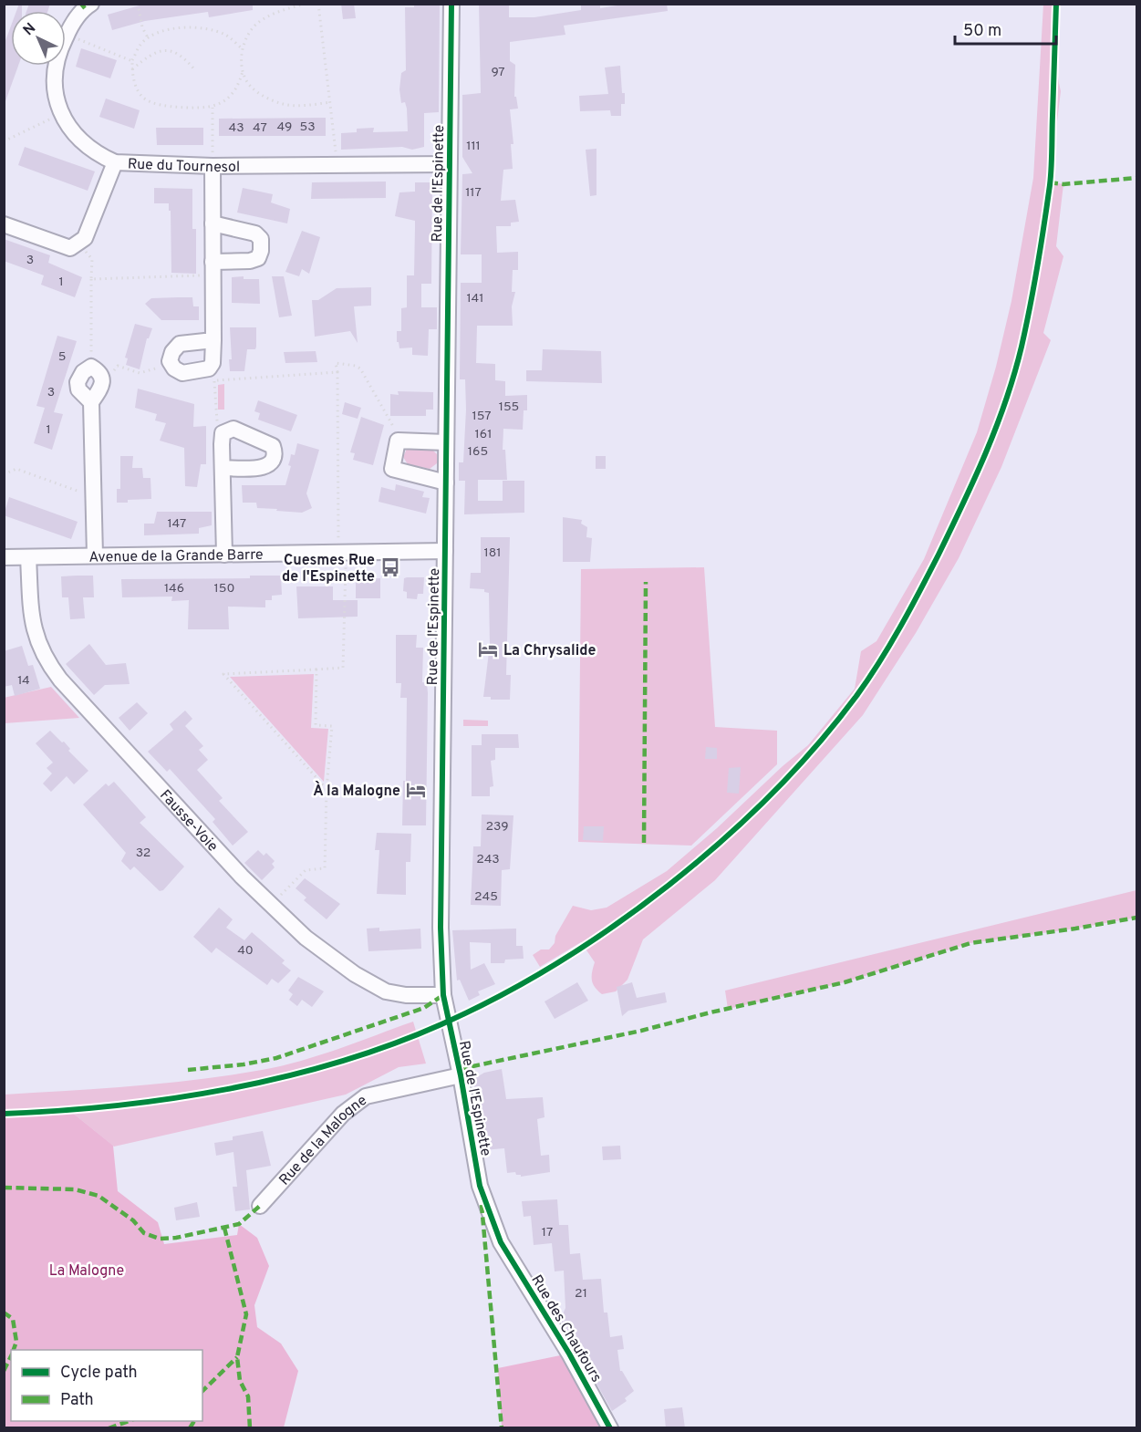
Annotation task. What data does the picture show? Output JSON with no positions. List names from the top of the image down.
{
  "streets": {
    "street": [
      "Rue du Tournesol",
      "Rue de l'Espinette",
      "Avenue de la Grande Barre",
      "Fausse-Voie",
      "Rue de la Malogne",
      "Rue des Chaufours"
    ]
  },
  "crossings": [
    ["Rue du Tournesol", "Rue de l'Espinette"],
    ["Rue de l'Espinette", "Avenue de la Grande Barre"],
    ["Rue de l'Espinette", "Fausse-Voie"],
    ["Rue de l'Espinette", "Rue de la Malogne"],
    ["Rue de l'Espinette", "Rue des Chaufours"],
    ["Avenue de la Grande Barre", "Fausse-Voie"]
  ],
  "parks": ["La Malogne"],
  "places": {
    "bus stop": ["Cuesmes Rue de l'Espinette"],
    "hotel": ["La Chrysalide", "À la Malogne"]
  },
  "house_numbers": [
    "97",
    "49",
    "53",
    "43",
    "47",
    "111",
    "117",
    "3",
    "1",
    "141",
    "5",
    "3",
    "155",
    "157",
    "1",
    "161",
    "165",
    "147",
    "181",
    "146",
    "150",
    "14",
    "239",
    "32",
    "243",
    "245",
    "40",
    "17",
    "21"
  ],
  "legend": ["Cycle path", "Path"],
  "scale_bar": "50 m",
  "north": "top left"
}
